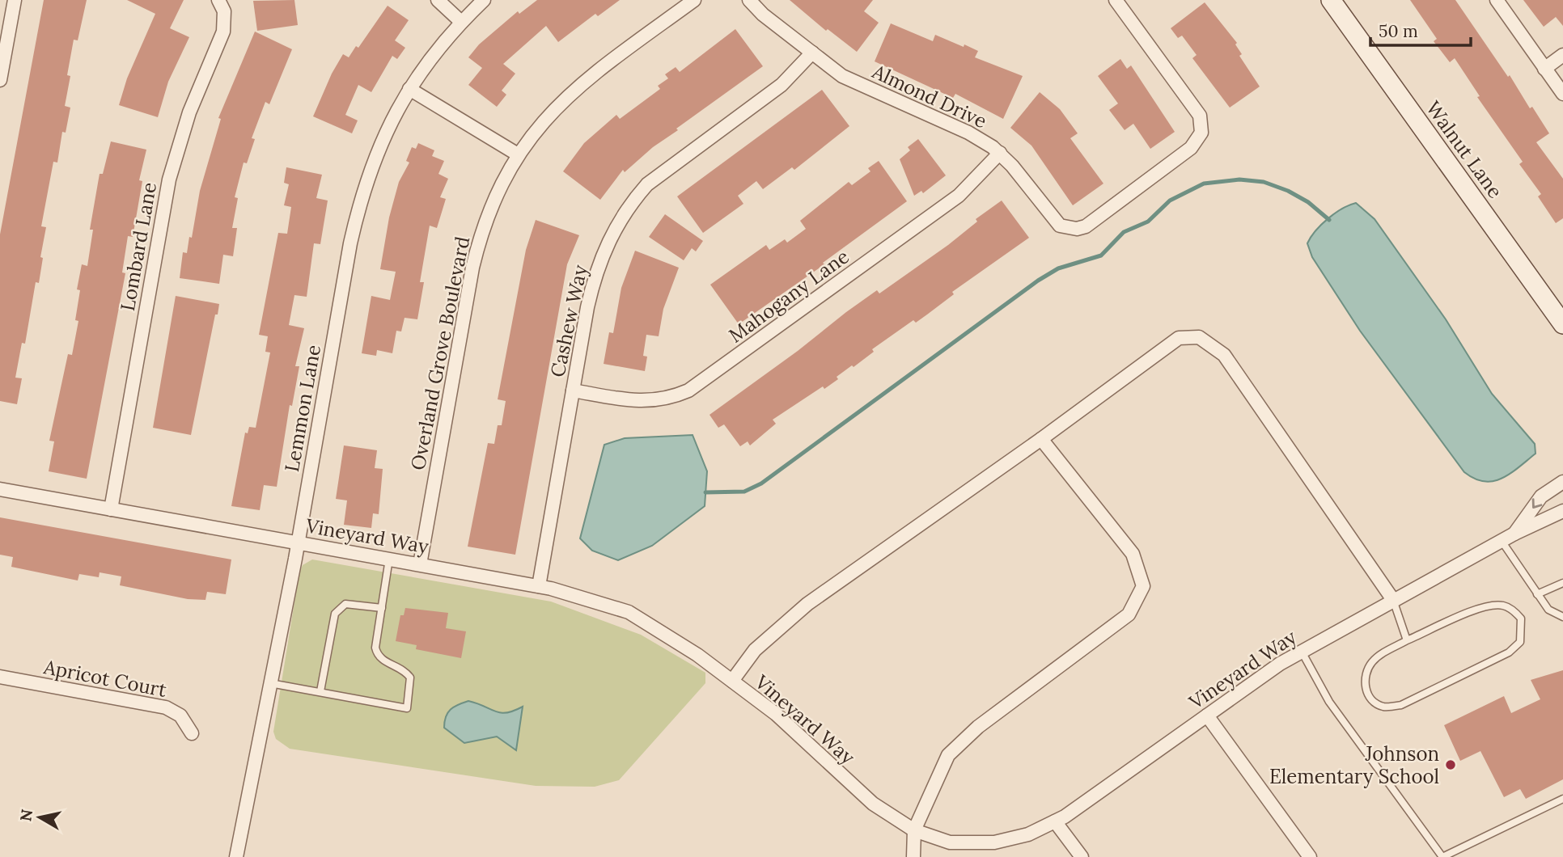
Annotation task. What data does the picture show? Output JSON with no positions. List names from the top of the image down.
{
  "streets": {
    "main road": ["Walnut Lane"],
    "street": [
      "Almond Drive",
      "Lombard Lane",
      "Mahogany Lane",
      "Cashew Way",
      "Overland Grove Boulevard",
      "Lemmon Lane",
      "Vineyard Way",
      "Apricot Court"
    ]
  },
  "crossings": [
    ["Almond Drive", "Mahogany Lane"],
    ["Almond Drive", "Cashew Way"],
    ["Lombard Lane", "Vineyard Way"],
    ["Mahogany Lane", "Cashew Way"],
    ["Cashew Way", "Vineyard Way"],
    ["Overland Grove Boulevard", "Vineyard Way"],
    ["Lemmon Lane", "Vineyard Way"]
  ],
  "places": ["Johnson Elementary School"],
  "scale_bar": "50 m",
  "north": "left"
}
